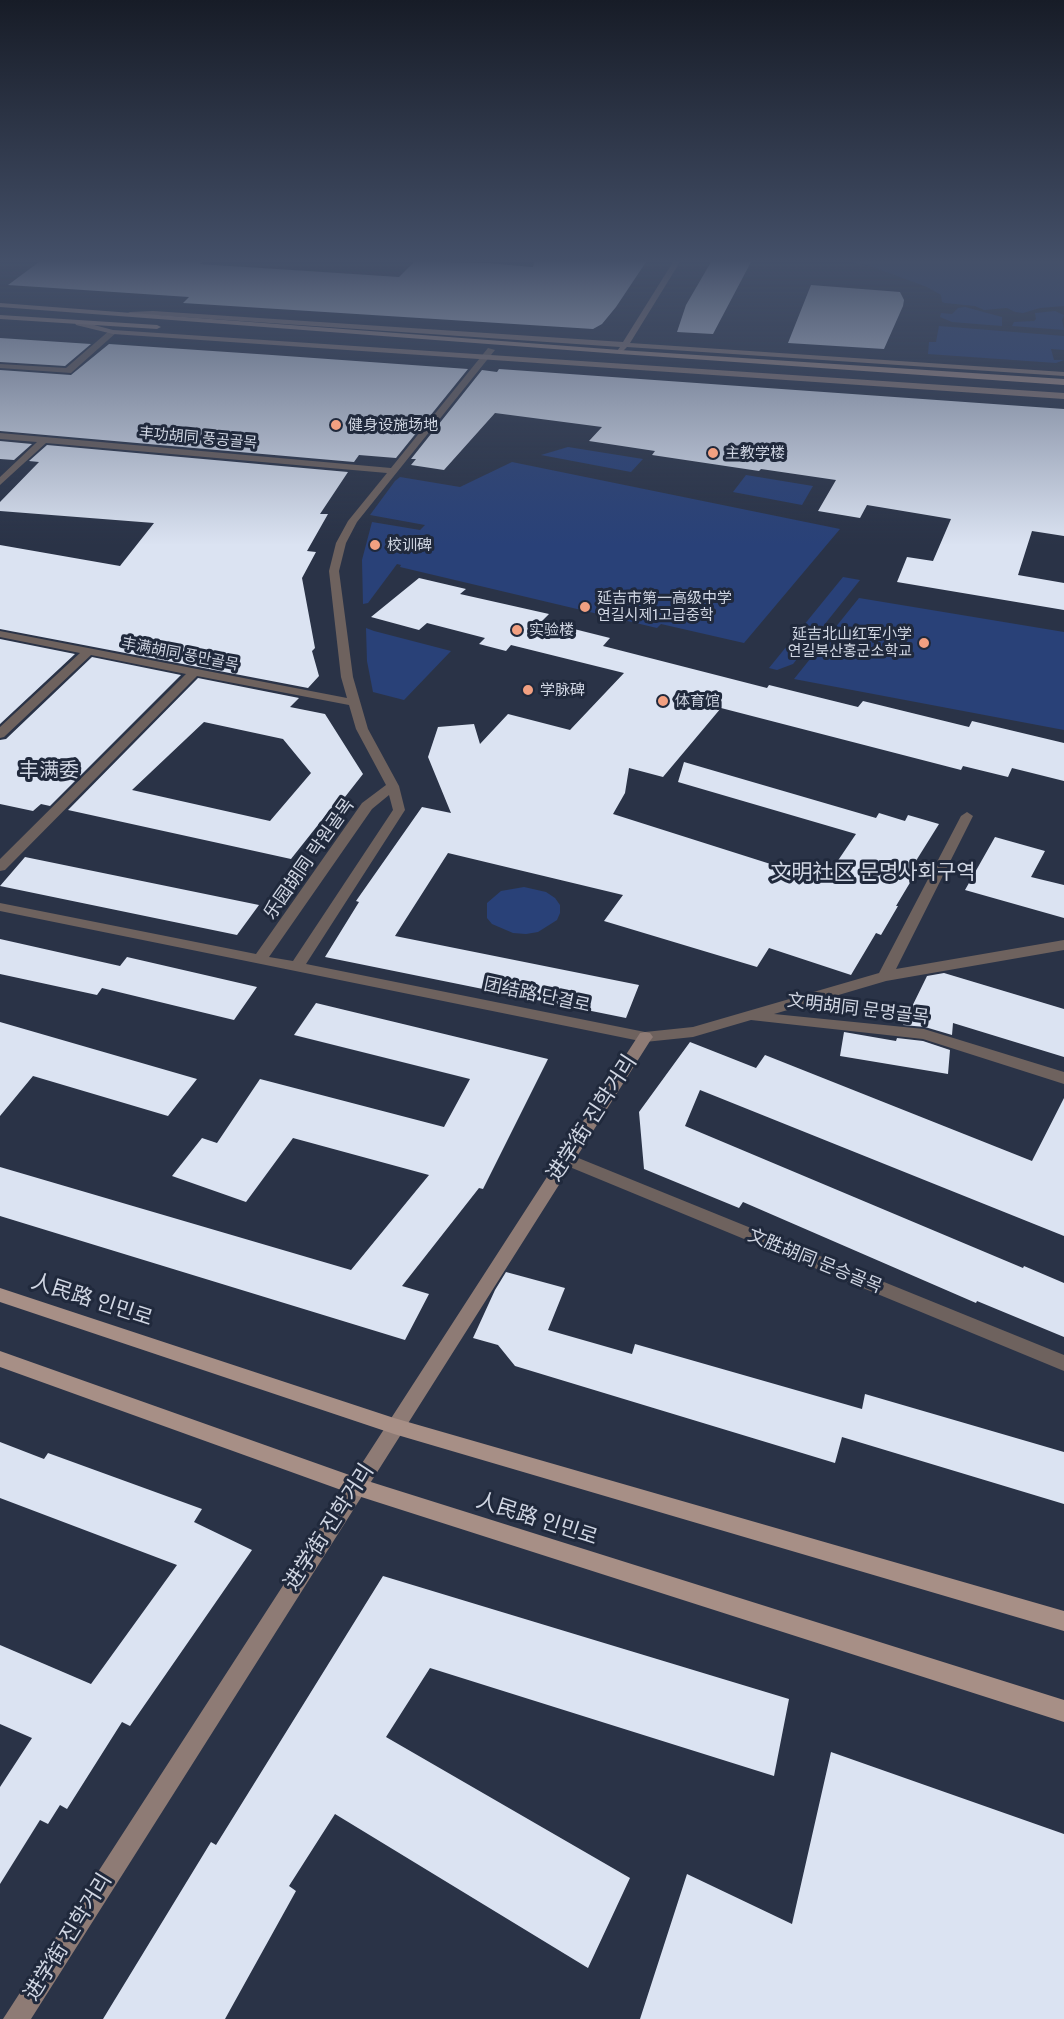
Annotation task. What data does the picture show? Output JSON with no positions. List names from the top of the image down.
{
  "streets": {
    "main road": ["人民路 인민로"],
    "street": [
      "丰功胡同 풍공골목",
      "丰满胡同 풍만골목",
      "乐园胡同 락원골목",
      "团结路 단결로",
      "文明胡同 문명골목",
      "进学街 진학거리",
      "文胜胡同 문승골목"
    ]
  },
  "crossings": [
    ["乐园胡同 락원골목", "团结路 단결로"],
    ["团结路 단결로", "文明胡同 문명골목"],
    ["团结路 단결로", "进学街 진학거리"],
    ["进学街 진학거리", "文胜胡同 문승골목"],
    ["进学街 진학거리", "人民路 인민로"]
  ],
  "districts": ["丰满委", "文明社区 문명사회구역"],
  "places": [
    "健身设施场地",
    "主教学楼",
    "校训碑",
    "延吉市第一高级中学 연길시제1고급중학",
    "实验楼",
    "延吉北山红军小学 연길북산홍군소학교",
    "学脉碑",
    "体育馆"
  ]
}
